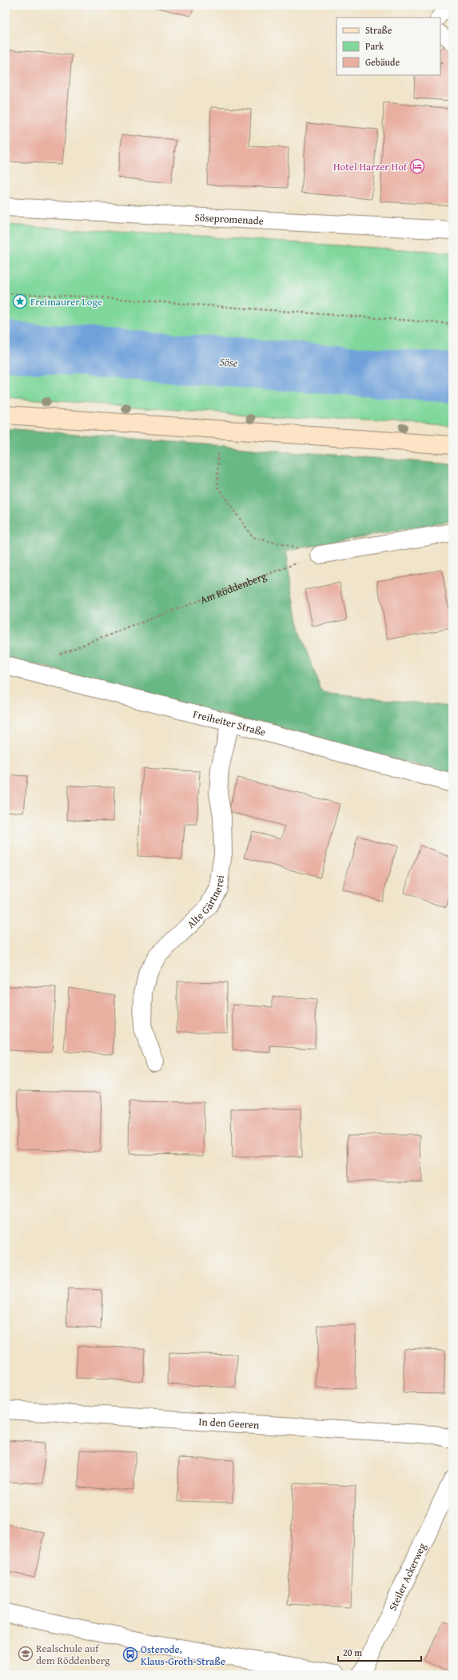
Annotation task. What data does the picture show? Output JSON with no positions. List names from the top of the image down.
{
  "streets": {
    "street": [
      "Sösepromenade",
      "Freiheiter Straße",
      "Alte Gärtnerei",
      "In den Geeren",
      "Steiler Ackerweg"
    ],
    "path": ["Am Röddenberg"]
  },
  "crossings": [
    ["Freiheiter Straße", "Alte Gärtnerei"]
  ],
  "water": ["Söse"],
  "places": {
    "hotel": ["Hotel Harzer Hof"],
    "place": ["Freimaurer Loge"],
    "school or university": ["Realschule auf dem Röddenberg"],
    "bus stop": ["Osterode, Klaus-Groth-Straße"]
  },
  "legend": ["Straße", "Park", "Gebäude"],
  "scale_bar": "20 m"
}
